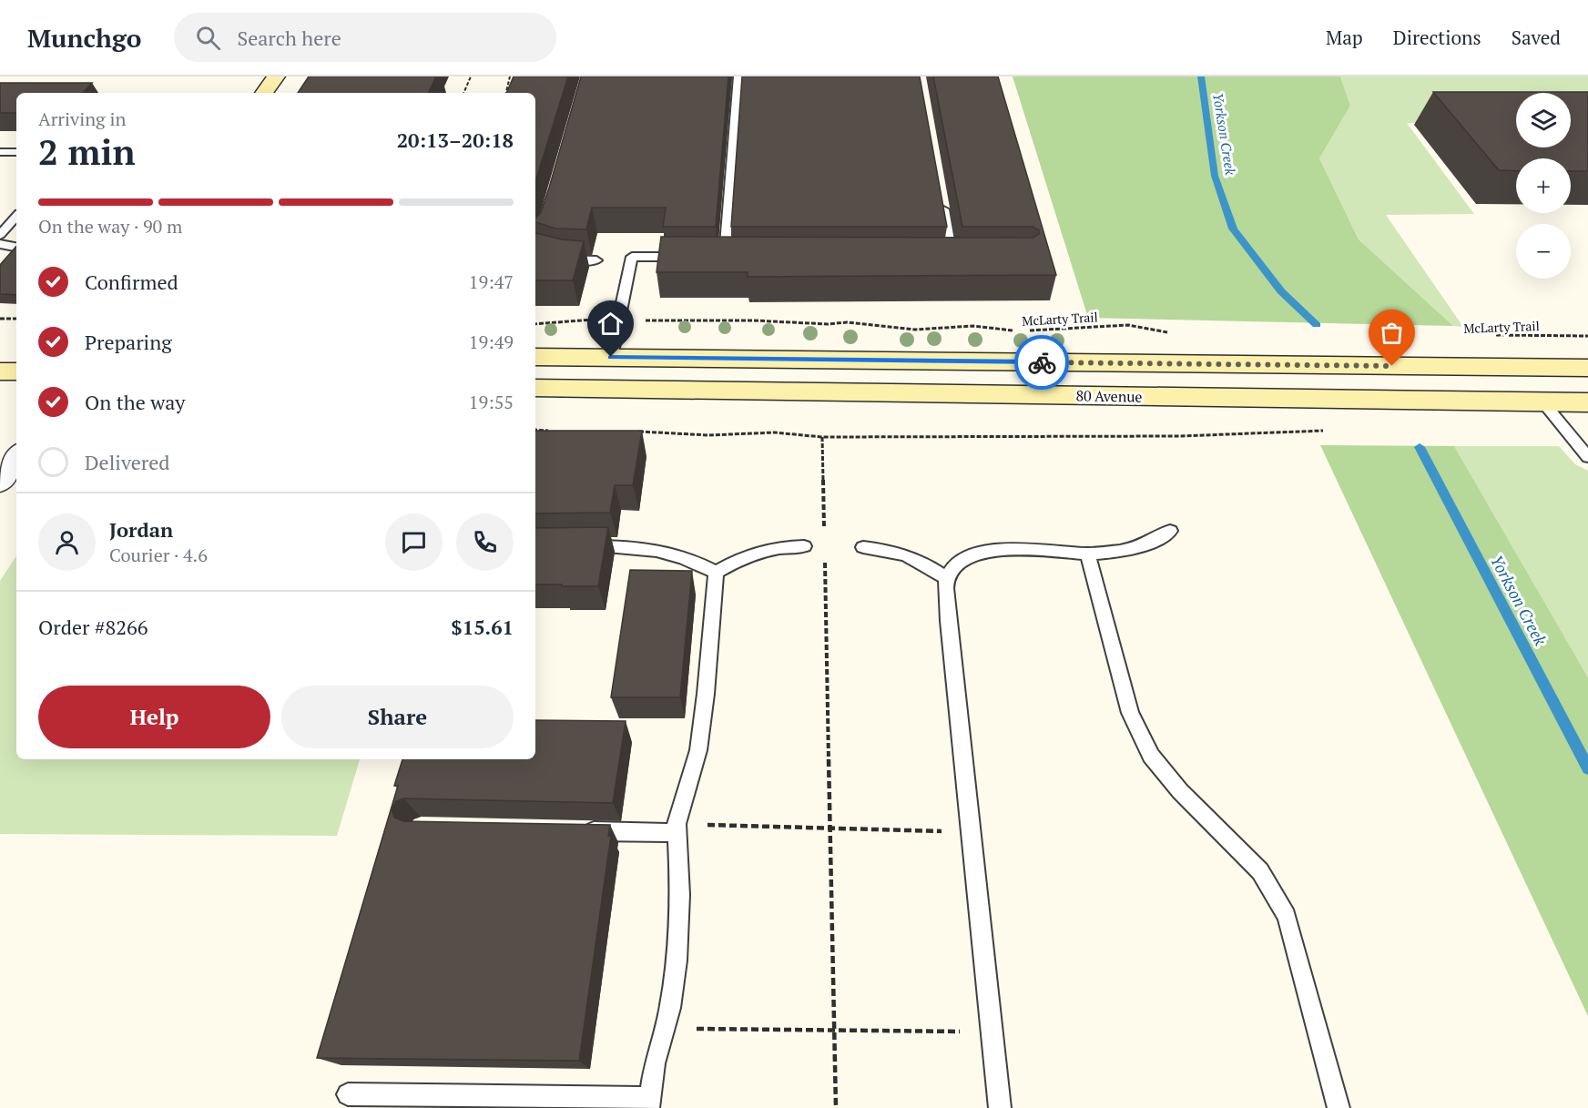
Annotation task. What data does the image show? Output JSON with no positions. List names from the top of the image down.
{
  "streets": {
    "main road": ["80 Avenue"],
    "path": ["McLarty Trail"]
  },
  "water": ["Yorkson Creek"],
  "page": {
    "header": "Munchgo",
    "search": "Search here",
    "nav": ["Map", "Directions", "Saved"],
    "map_buttons": ["+", "−"],
    "heading": ["2 min", "Arriving in", "20:13–20:18"],
    "panel": [
      "Jordan",
      "Courier · 4.6",
      "Order #8266",
      "$15.61"
    ],
    "bar": "On the way · 90 m",
    "list": [
      ["Confirmed", "19:47"],
      ["Preparing", "19:49"],
      ["On the way", "19:55"],
      "Delivered"
    ],
    "buttons": ["Help", "Share"]
  }
}
